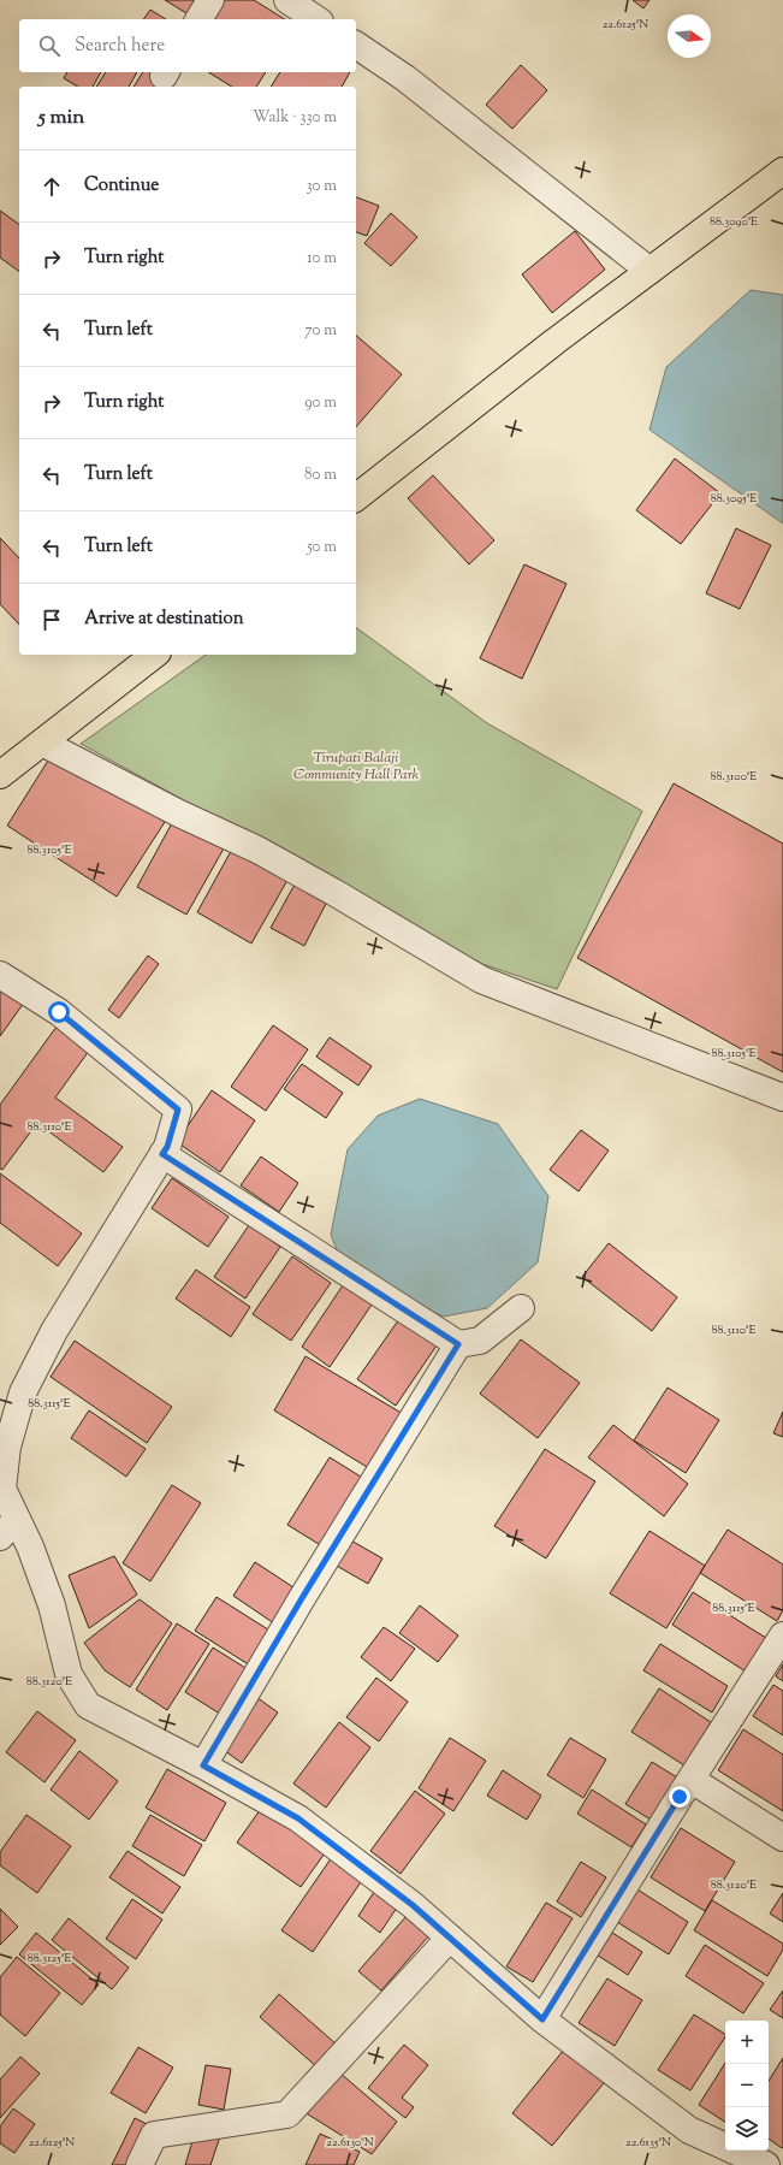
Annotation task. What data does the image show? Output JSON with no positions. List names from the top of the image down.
{
  "parks": ["Tirupati Balaji Community Hall Park"],
  "north": "right",
  "page": {
    "search": "Search here",
    "heading": ["5 min", "Walk · 330 m"],
    "list": [
      ["Continue", "30 m"],
      ["Turn right", "10 m"],
      ["Turn left", "70 m"],
      ["Turn right", "90 m"],
      ["Turn left", "80 m"],
      ["Turn left", "50 m"],
      "Arrive at destination"
    ],
    "map_buttons": ["+", "−"]
  },
  "coordinates": [
    "22.6125°N",
    "88.3090°E",
    "88.3095°E",
    "88.3100°E",
    "88.3105°E",
    "88.3110°E",
    "88.3115°E",
    "88.3120°E",
    "88.3125°E",
    "22.6130°N",
    "22.6135°N"
  ]
}
